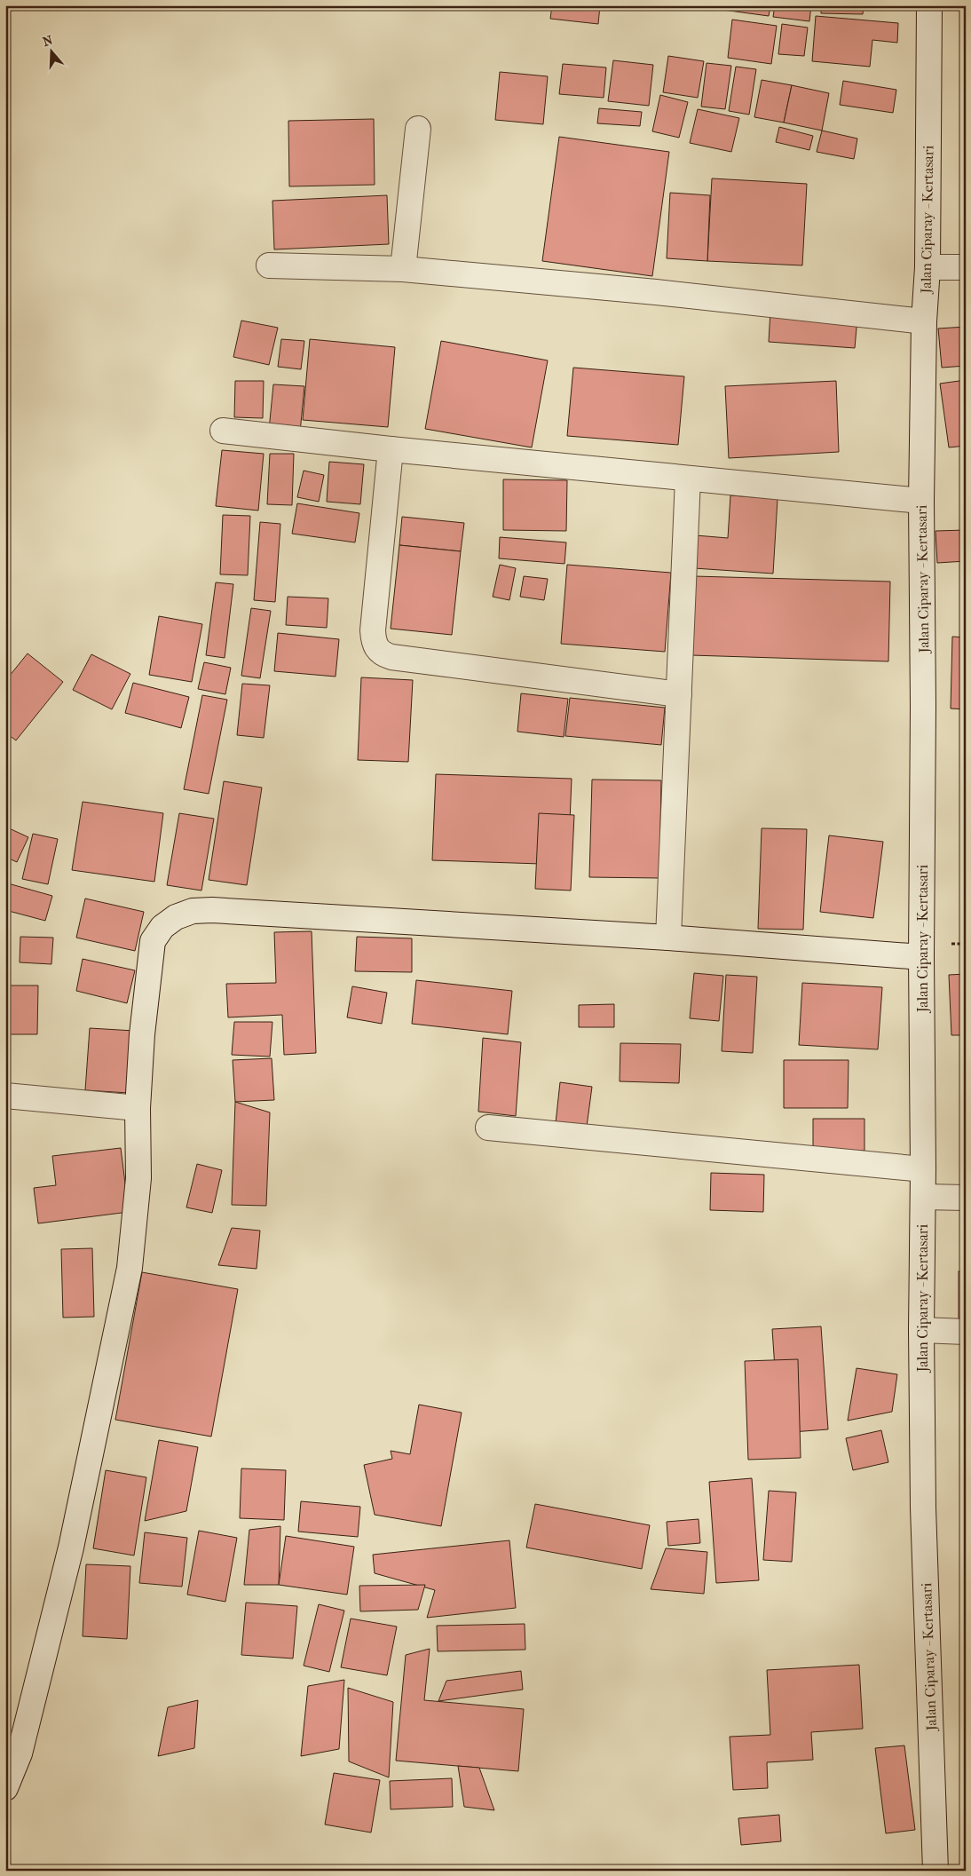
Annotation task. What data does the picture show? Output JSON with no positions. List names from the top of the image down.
{
  "streets": {
    "street": ["Jalan Ciparay - Kertasari"]
  },
  "north": "top"
}
